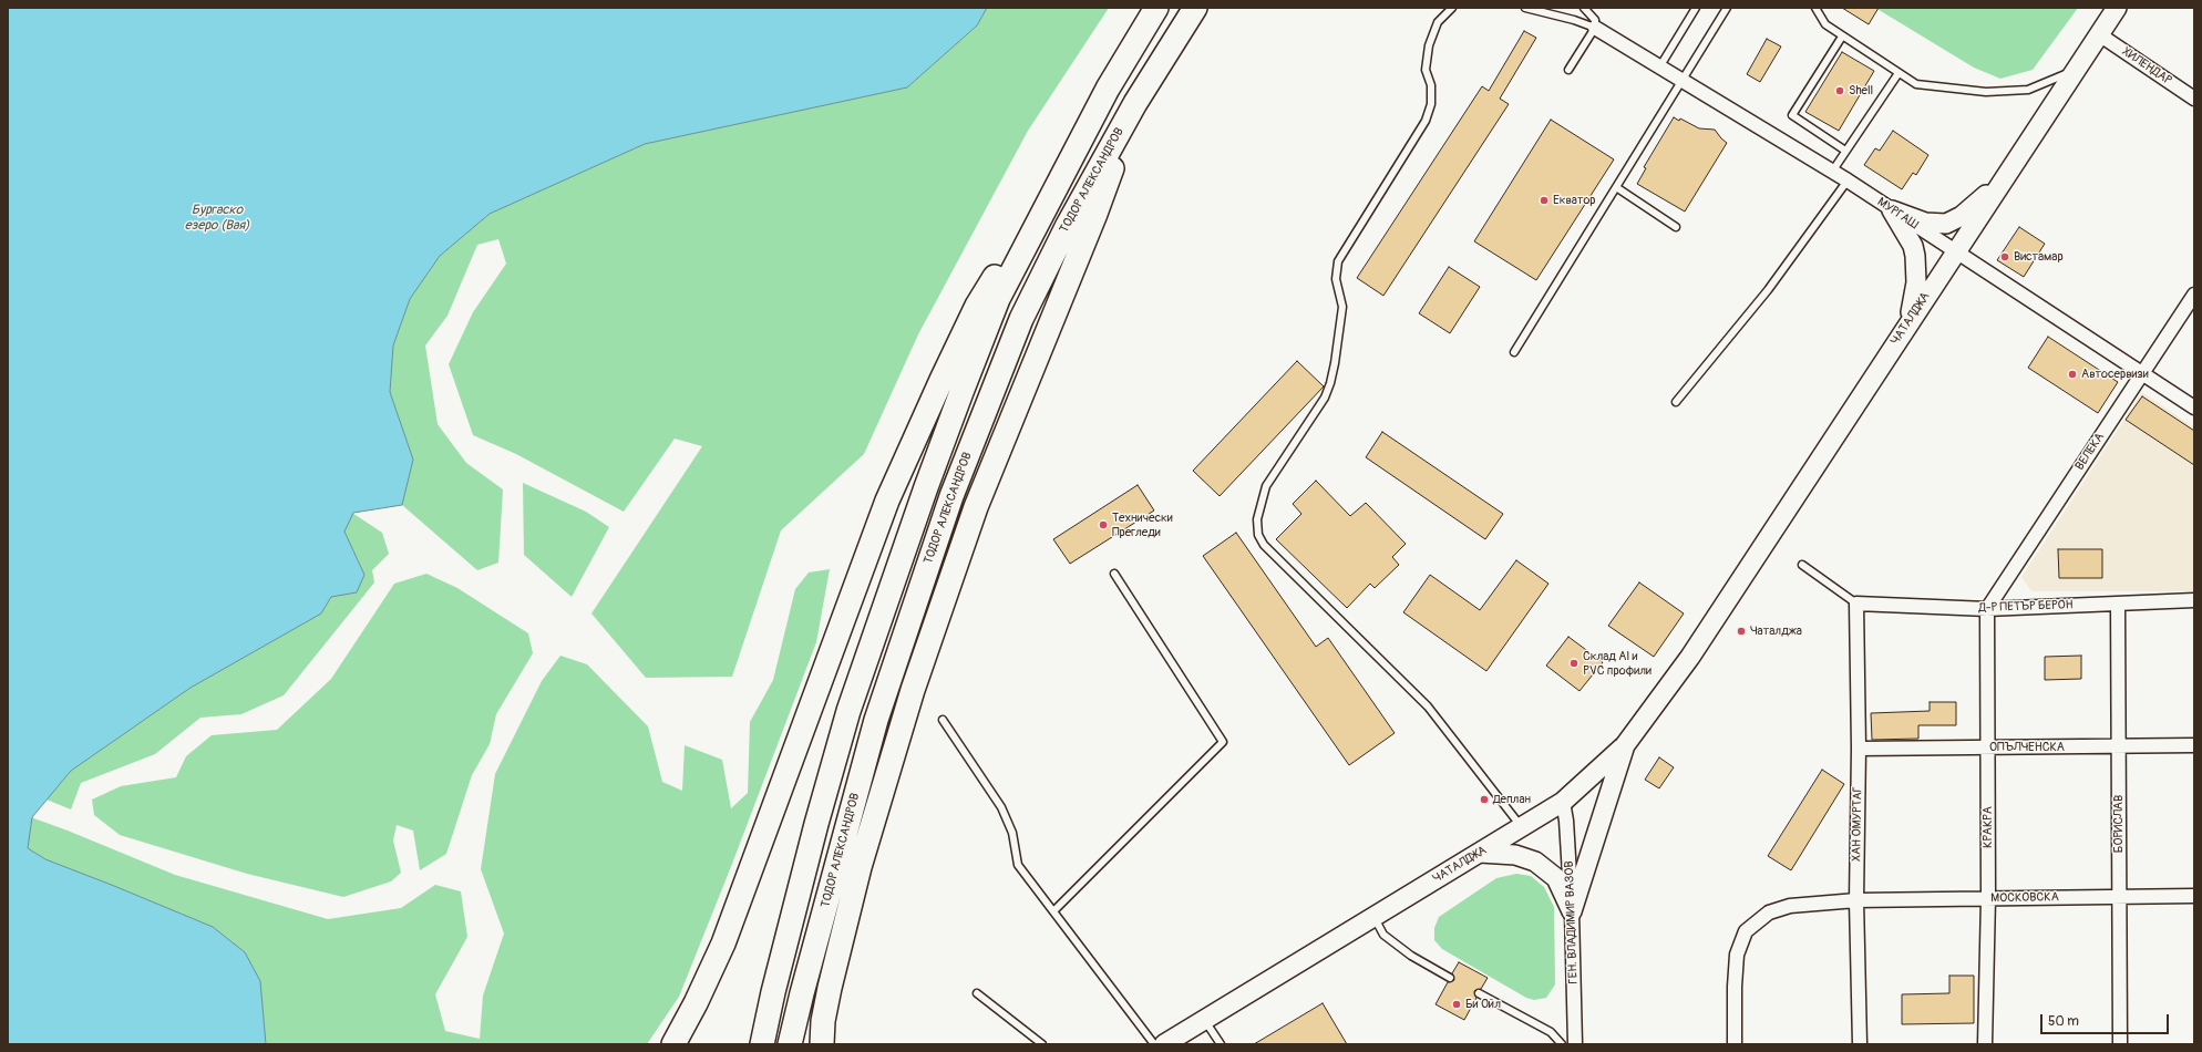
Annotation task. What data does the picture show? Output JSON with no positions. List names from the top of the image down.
{
  "streets": {
    "highway": ["ТОДОР АЛЕКСАНДРОВ"],
    "main road": ["ЧАТАЛДЖА"],
    "street": [
      "ХИЛЕНДАР",
      "МУРГАШ",
      "ВЕЛЕКА",
      "Д-Р ПЕТЪР БЕРОН",
      "ОПЪЛЧЕНСКА",
      "ХАН ОМУРТАГ",
      "БОРИСЛАВ",
      "КРАКРА",
      "МОСКОВСКА",
      "ГЕН. ВЛАДИМИР ВАЗОВ"
    ]
  },
  "crossings": [
    ["ХИЛЕНДАР", "ЧАТАЛДЖА"],
    ["МУРГАШ", "ЧАТАЛДЖА"],
    ["МУРГАШ", "ВЕЛЕКА"],
    ["ЧАТАЛДЖА", "ГЕН. ВЛАДИМИР ВАЗОВ"],
    ["ВЕЛЕКА", "Д-Р ПЕТЪР БЕРОН"],
    ["ВЕЛЕКА", "КРАКРА"],
    ["Д-Р ПЕТЪР БЕРОН", "ХАН ОМУРТАГ"],
    ["Д-Р ПЕТЪР БЕРОН", "БОРИСЛАВ"],
    ["Д-Р ПЕТЪР БЕРОН", "КРАКРА"],
    ["ОПЪЛЧЕНСКА", "ХАН ОМУРТАГ"],
    ["ОПЪЛЧЕНСКА", "БОРИСЛАВ"],
    ["ОПЪЛЧЕНСКА", "КРАКРА"],
    ["ХАН ОМУРТАГ", "МОСКОВСКА"],
    ["БОРИСЛАВ", "МОСКОВСКА"],
    ["КРАКРА", "МОСКОВСКА"]
  ],
  "water": ["Бургаско езеро (Вая)"],
  "places": [
    "Shell",
    "Екватор",
    "Вистамар",
    "Автосервизи",
    "Технически Прегледи",
    "Чаталджа",
    "Склад Al и PVC профили",
    "Деплан",
    "Би Ойл"
  ],
  "scale_bar": "50 m"
}
